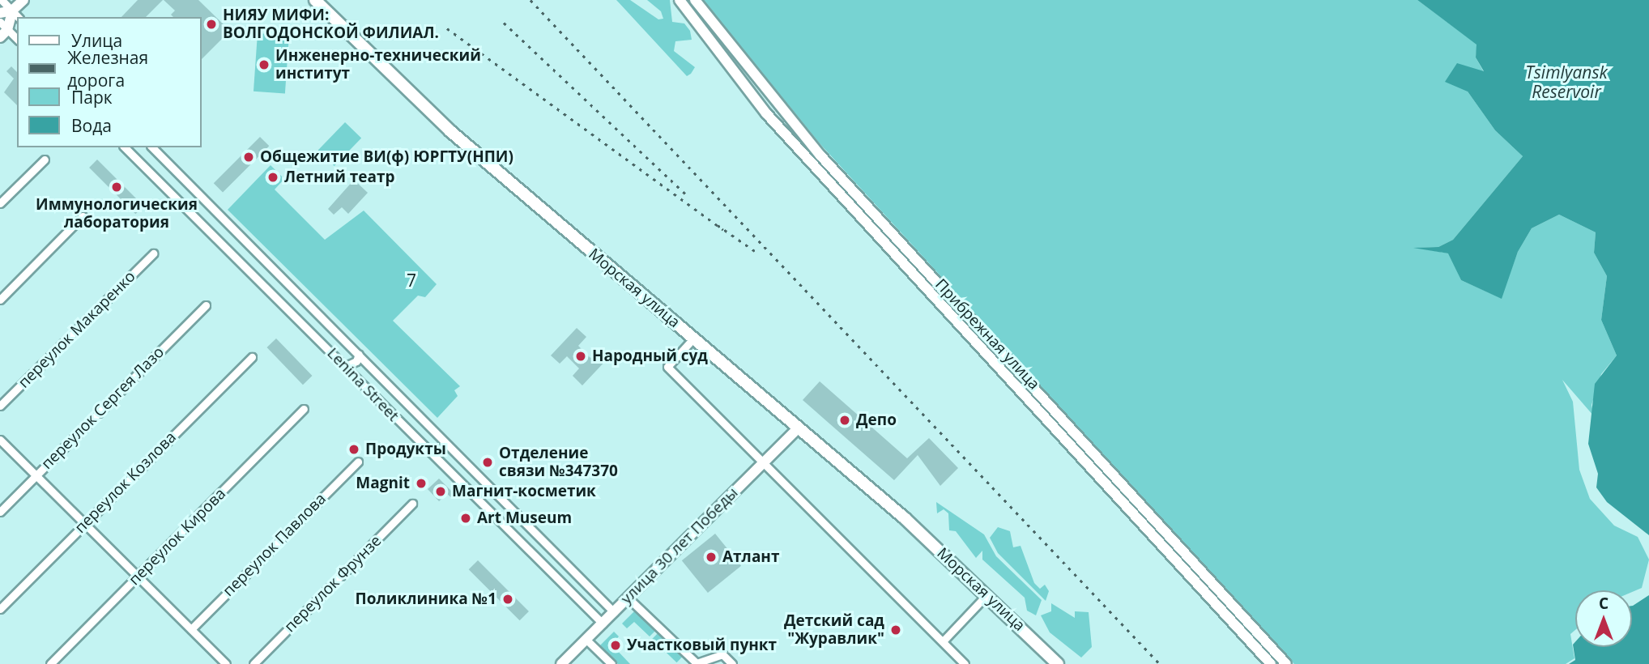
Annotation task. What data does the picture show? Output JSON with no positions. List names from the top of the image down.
{
  "streets": {
    "main road": ["Морская улица", "Прибрежная улица", "улица 30 лет Победы"],
    "street": [
      "переулок Макаренко",
      "Lenina Street",
      "переулок Сергея Лазо",
      "переулок Козлова",
      "переулок Кирова",
      "переулок Павлова",
      "переулок Фрунзе"
    ]
  },
  "crossings": [
    ["Морская улица", "улица 30 лет Победы"],
    ["Lenina Street", "улица 30 лет Победы"]
  ],
  "districts": ["7"],
  "water": ["Tsimlyansk Reservoir"],
  "places": [
    "НИЯУ МИФИ: ВОЛГОДОНСКОЙ ФИЛИАЛ.",
    "Инженерно-технический институт",
    "Общежитие ВИ(ф) ЮРГТУ(НПИ)",
    "Летний театр",
    "Иммунологическия лаборатория",
    "Народный суд",
    "Депо",
    "Продукты",
    "Отделение связи №347370",
    "Magnit",
    "Магнит-косметик",
    "Art Museum",
    "Атлант",
    "Поликлиника №1",
    "Детский сад \"Журавлик\"",
    "Участковый пункт"
  ],
  "legend": [
    "Улица",
    "Железная дорога",
    "Парк",
    "Вода"
  ],
  "north": "top"
}
